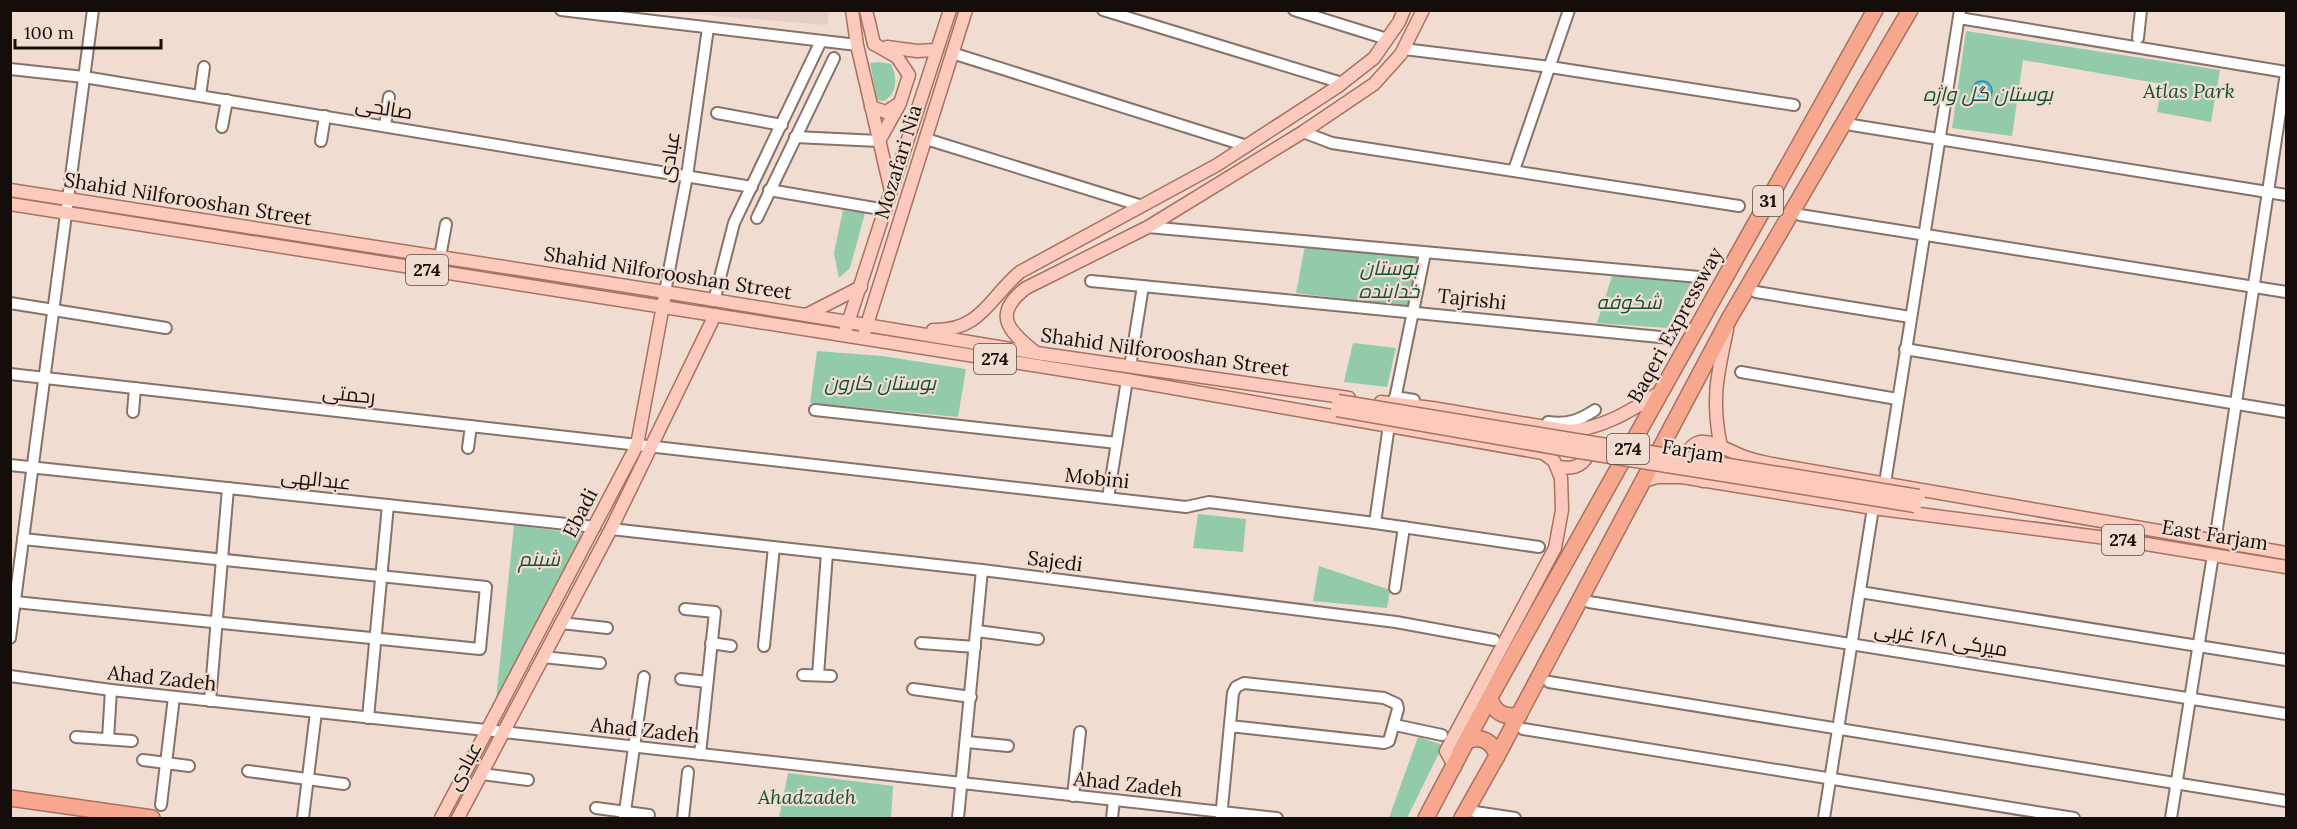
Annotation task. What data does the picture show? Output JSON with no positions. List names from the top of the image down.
{
  "streets": {
    "highway": ["31", "Baqeri Expressway"],
    "main road": [
      "عبادی",
      "Mozafari Nia",
      "Shahid Nilforooshan Street",
      "274",
      "Farjam",
      "Ebadi",
      "East Farjam"
    ],
    "street": [
      "صالحی",
      "Tajrishi",
      "رحمتی",
      "Mobini",
      "عبدالهی",
      "Sajedi",
      "میرکی ۱۶۸ غربی",
      "Ahad Zadeh"
    ]
  },
  "crossings": [
    ["صالحی", "عبادی"],
    ["عبادی", "Shahid Nilforooshan Street"],
    ["عبادی", "Ebadi"],
    ["عبادی", "Ahad Zadeh"],
    ["Mozafari Nia", "Shahid Nilforooshan Street"],
    ["Shahid Nilforooshan Street", "Farjam"],
    ["Shahid Nilforooshan Street", "Ebadi"],
    ["رحمتی", "Mobini"],
    ["رحمتی", "Ebadi"],
    ["Farjam", "East Farjam"],
    ["Mobini", "Ebadi"],
    ["عبدالهی", "Ebadi"],
    ["Ebadi", "Sajedi"],
    ["Ebadi", "Ahad Zadeh"]
  ],
  "parks": [
    "Atlas Park",
    "بوستان گل واژه",
    "بوستان خدابنده",
    "شکوفه",
    "بوستان کارون",
    "شبنم",
    "Ahadzadeh"
  ],
  "scale_bar": "100 m"
}
